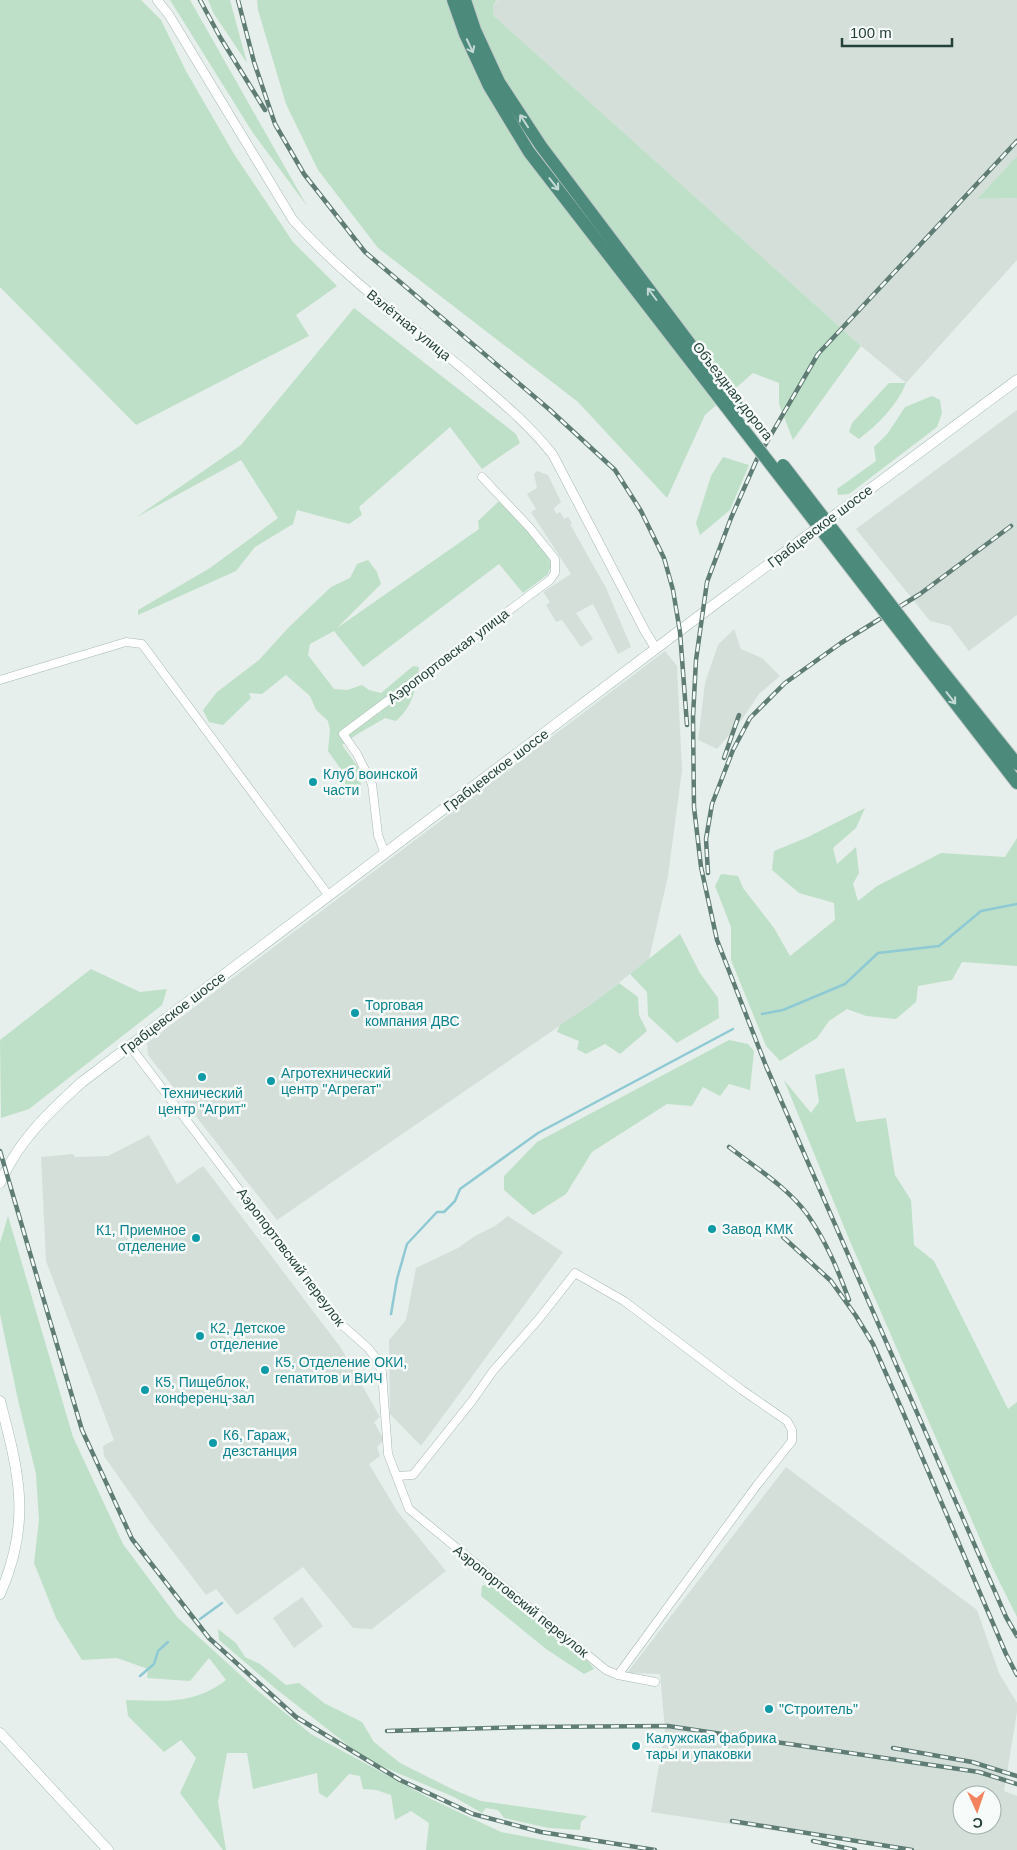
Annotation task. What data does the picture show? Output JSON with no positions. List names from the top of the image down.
{
  "streets": {
    "highway": ["Объездная дорога"],
    "main road": ["Грабцевское шоссе"],
    "street": ["Взлётная улица", "Аэропортовская улица", "Аэропортовский переулок"]
  },
  "crossings": [
    ["Взлётная улица", "Грабцевское шоссе"],
    ["Грабцевское шоссе", "Аэропортовская улица"],
    ["Грабцевское шоссе", "Аэропортовский переулок"]
  ],
  "places": [
    "Клуб воинской части",
    "Торговая компания ДВС",
    "Технический центр \"Агрит\"",
    "Агротехнический центр \"Агрегат\"",
    "Завод КМК",
    "К1, Приемное отделение",
    "К2, Детское отделение",
    "К5, Отделение ОКИ, гепатитов и ВИЧ",
    "К5, Пищеблок, конференц-зал",
    "К6, Гараж, дезстанция",
    "\"Строитель\"",
    "Калужская фабрика тары и упаковки"
  ],
  "scale_bar": "100 m",
  "north": "bottom"
}
